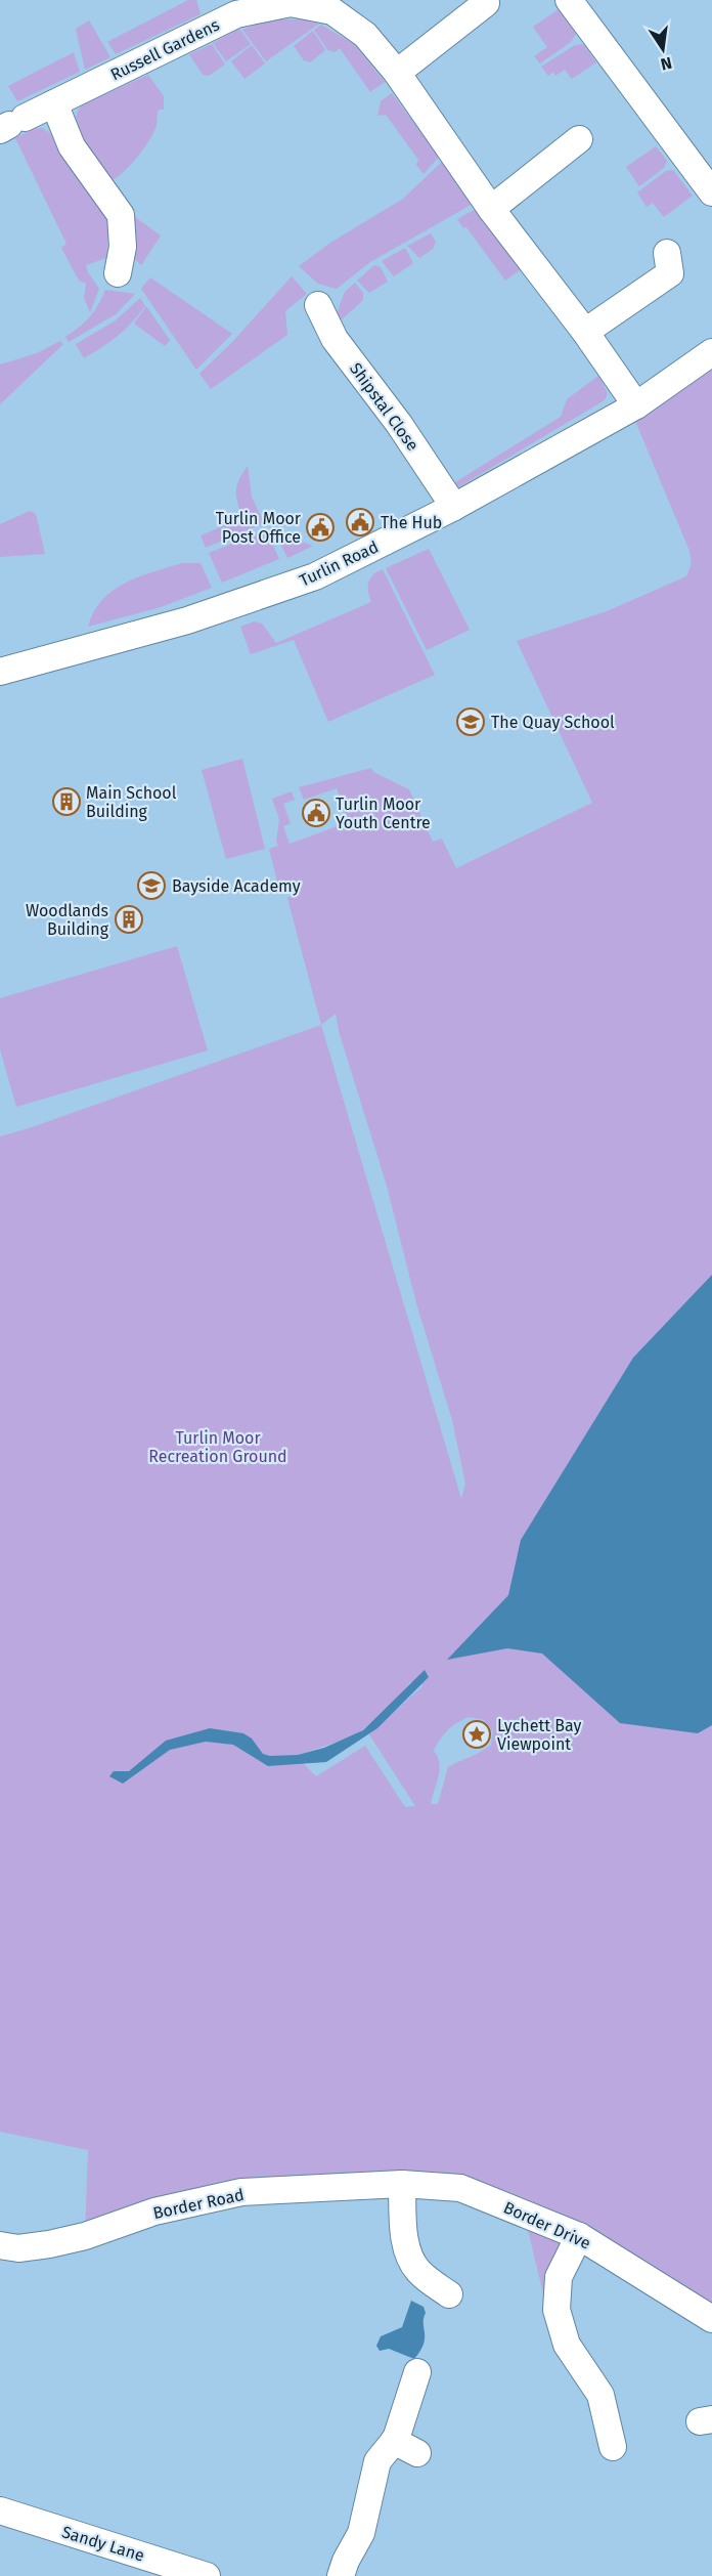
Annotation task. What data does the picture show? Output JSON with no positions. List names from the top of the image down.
{
  "streets": {
    "street": [
      "Russell Gardens",
      "Shipstal Close",
      "Turlin Road",
      "Border Road",
      "Border Drive",
      "Sandy Lane"
    ]
  },
  "crossings": [
    ["Russell Gardens", "Turlin Road"],
    ["Shipstal Close", "Turlin Road"],
    ["Border Road", "Border Drive"]
  ],
  "parks": ["Turlin Moor Recreation Ground"],
  "places": {
    "public building": ["The Hub", "Turlin Moor Post Office", "Turlin Moor Youth Centre"],
    "school or university": ["The Quay School", "Bayside Academy"],
    "building": ["Main School Building", "Woodlands Building"],
    "place": ["Lychett Bay Viewpoint"]
  },
  "north": "bottom"
}
